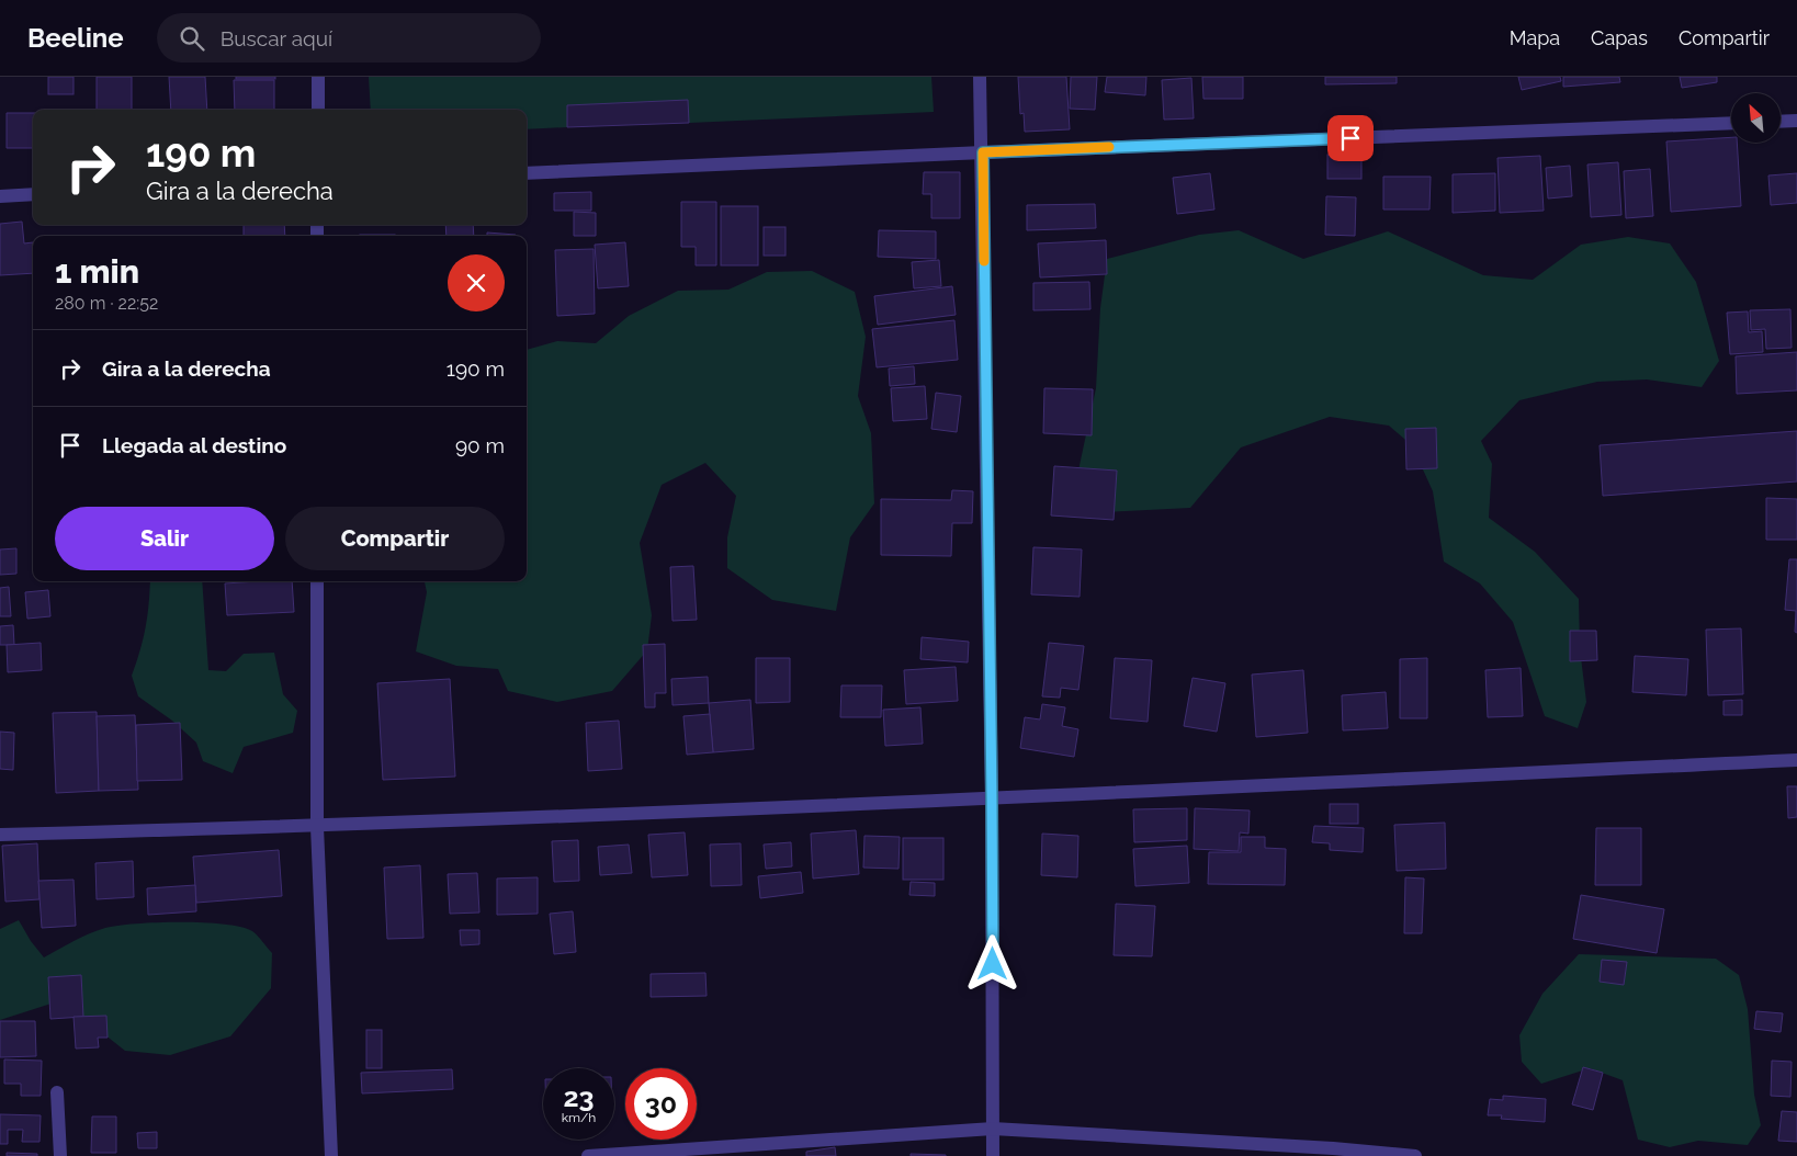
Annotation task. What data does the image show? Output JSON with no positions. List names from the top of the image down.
{
  "north": "top left",
  "page": {
    "header": "Beeline",
    "search": "Buscar aquí",
    "nav": ["Mapa", "Capas", "Compartir"],
    "turn": ["190 m", "Gira a la derecha"],
    "heading": ["1 min", "280 m · 22:52"],
    "list": [
      {
        "name": "Gira a la derecha",
        "value": "190 m"
      },
      {
        "name": "Llegada al destino",
        "value": "90 m"
      }
    ],
    "buttons": ["Salir", "Compartir"],
    "speed": "23 km/h",
    "limit": "30"
  }
}
